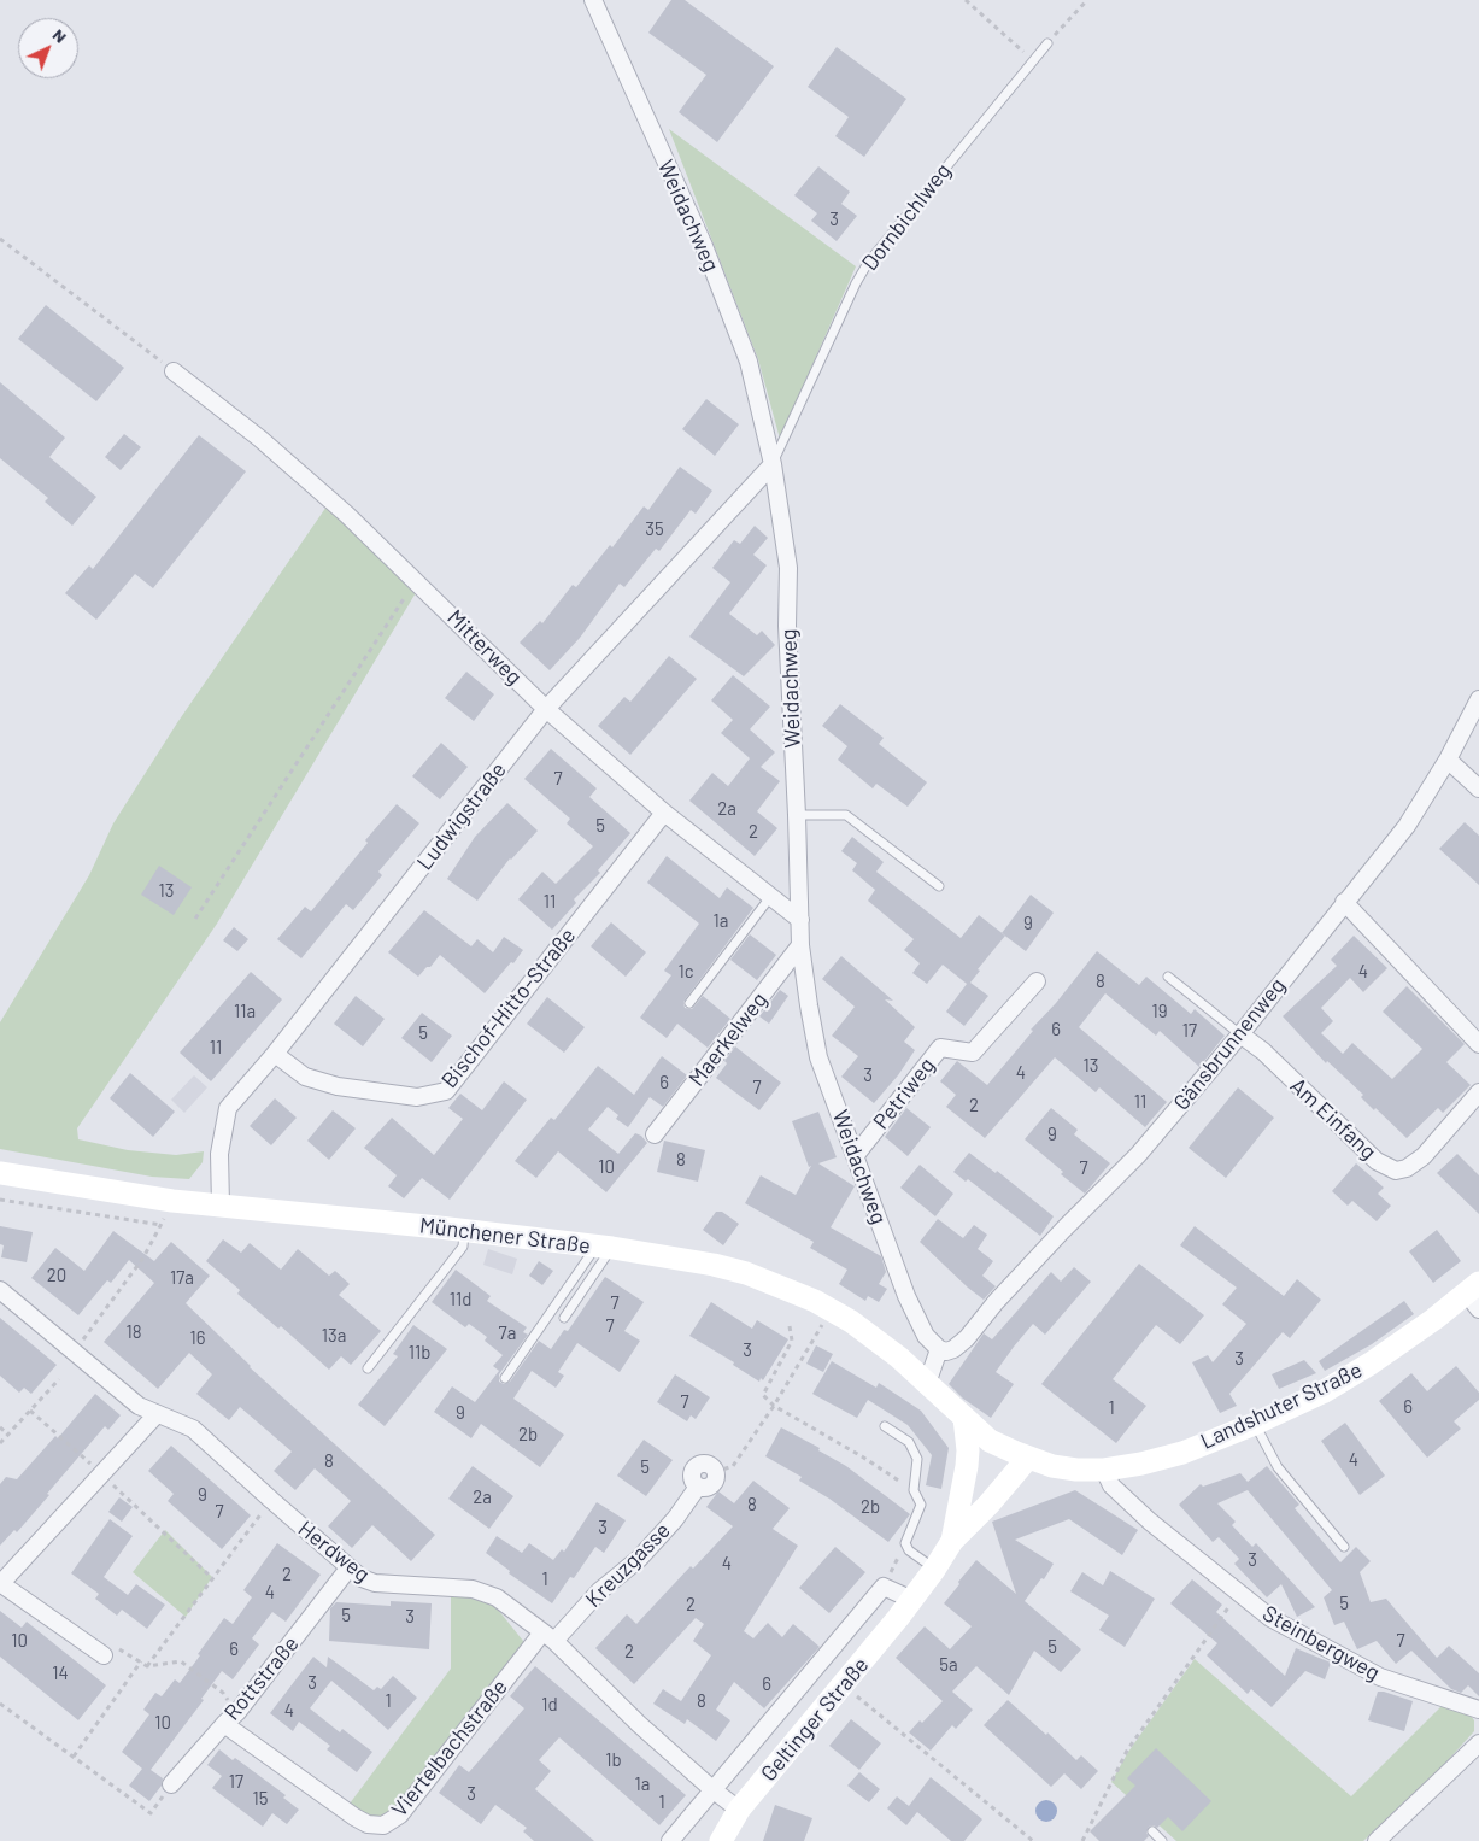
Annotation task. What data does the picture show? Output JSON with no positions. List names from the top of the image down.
{
  "streets": {
    "main road": ["Münchener Straße", "Landshuter Straße", "Geltinger Straße"],
    "street": [
      "Weidachweg",
      "Mitterweg",
      "Ludwigstraße",
      "Bischof-Hitto-Straße",
      "Maerkelweg",
      "Gänsbrunnenweg",
      "Petriweg",
      "Am Einfang",
      "Herdweg",
      "Kreuzgasse",
      "Steinbergweg",
      "Rottstraße",
      "Viertelbachstraße"
    ],
    "lane": ["Dornbichlweg"]
  },
  "crossings": [
    ["Weidachweg", "Dornbichlweg"],
    ["Weidachweg", "Mitterweg"],
    ["Weidachweg", "Ludwigstraße"],
    ["Weidachweg", "Maerkelweg"],
    ["Weidachweg", "Gänsbrunnenweg"],
    ["Weidachweg", "Petriweg"],
    ["Dornbichlweg", "Ludwigstraße"],
    ["Mitterweg", "Ludwigstraße"],
    ["Mitterweg", "Bischof-Hitto-Straße"],
    ["Ludwigstraße", "Bischof-Hitto-Straße"],
    ["Ludwigstraße", "Münchener Straße"],
    ["Gänsbrunnenweg", "Am Einfang"],
    ["Münchener Straße", "Landshuter Straße"],
    ["Münchener Straße", "Geltinger Straße"],
    ["Landshuter Straße", "Steinbergweg"],
    ["Landshuter Straße", "Geltinger Straße"],
    ["Herdweg", "Kreuzgasse"],
    ["Herdweg", "Rottstraße"],
    ["Herdweg", "Geltinger Straße"],
    ["Herdweg", "Viertelbachstraße"],
    ["Kreuzgasse", "Viertelbachstraße"],
    ["Rottstraße", "Viertelbachstraße"]
  ],
  "house_numbers": [
    "3",
    "35",
    "7",
    "2a",
    "5",
    "2",
    "13",
    "11",
    "1a",
    "9",
    "1c",
    "4",
    "8",
    "11a",
    "19",
    "6",
    "17",
    "5",
    "11",
    "13",
    "4",
    "3",
    "6",
    "7",
    "11",
    "2",
    "9",
    "8",
    "10",
    "7",
    "20",
    "17a",
    "11d",
    "7",
    "7",
    "18",
    "7a",
    "13a",
    "16",
    "3",
    "11b",
    "3",
    "7",
    "6",
    "1",
    "9",
    "2b",
    "4",
    "8",
    "5",
    "9",
    "2a",
    "8",
    "2b",
    "7",
    "3",
    "3",
    "4",
    "2",
    "1",
    "4",
    "5",
    "2",
    "5",
    "3",
    "10",
    "7",
    "5",
    "6",
    "2",
    "5a",
    "14",
    "3",
    "6",
    "1",
    "8",
    "1d",
    "4",
    "10",
    "1b",
    "17",
    "1a",
    "3",
    "15",
    "1"
  ],
  "north": "top right"
}
